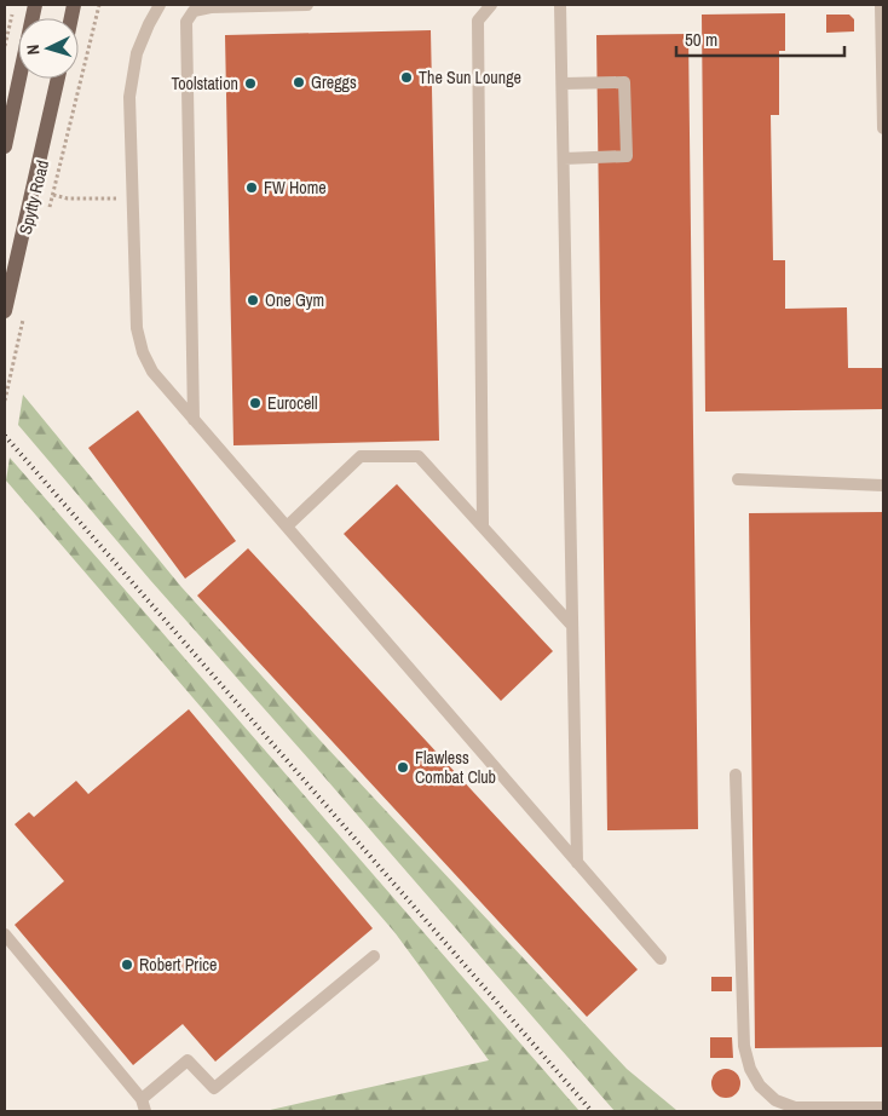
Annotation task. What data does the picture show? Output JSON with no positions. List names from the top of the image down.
{
  "streets": {
    "main road": ["Spytty Road"]
  },
  "places": [
    "The Sun Lounge",
    "Greggs",
    "Toolstation",
    "FW Home",
    "One Gym",
    "Eurocell",
    "Flawless Combat Club",
    "Robert Price"
  ],
  "scale_bar": "50 m",
  "north": "left"
}
